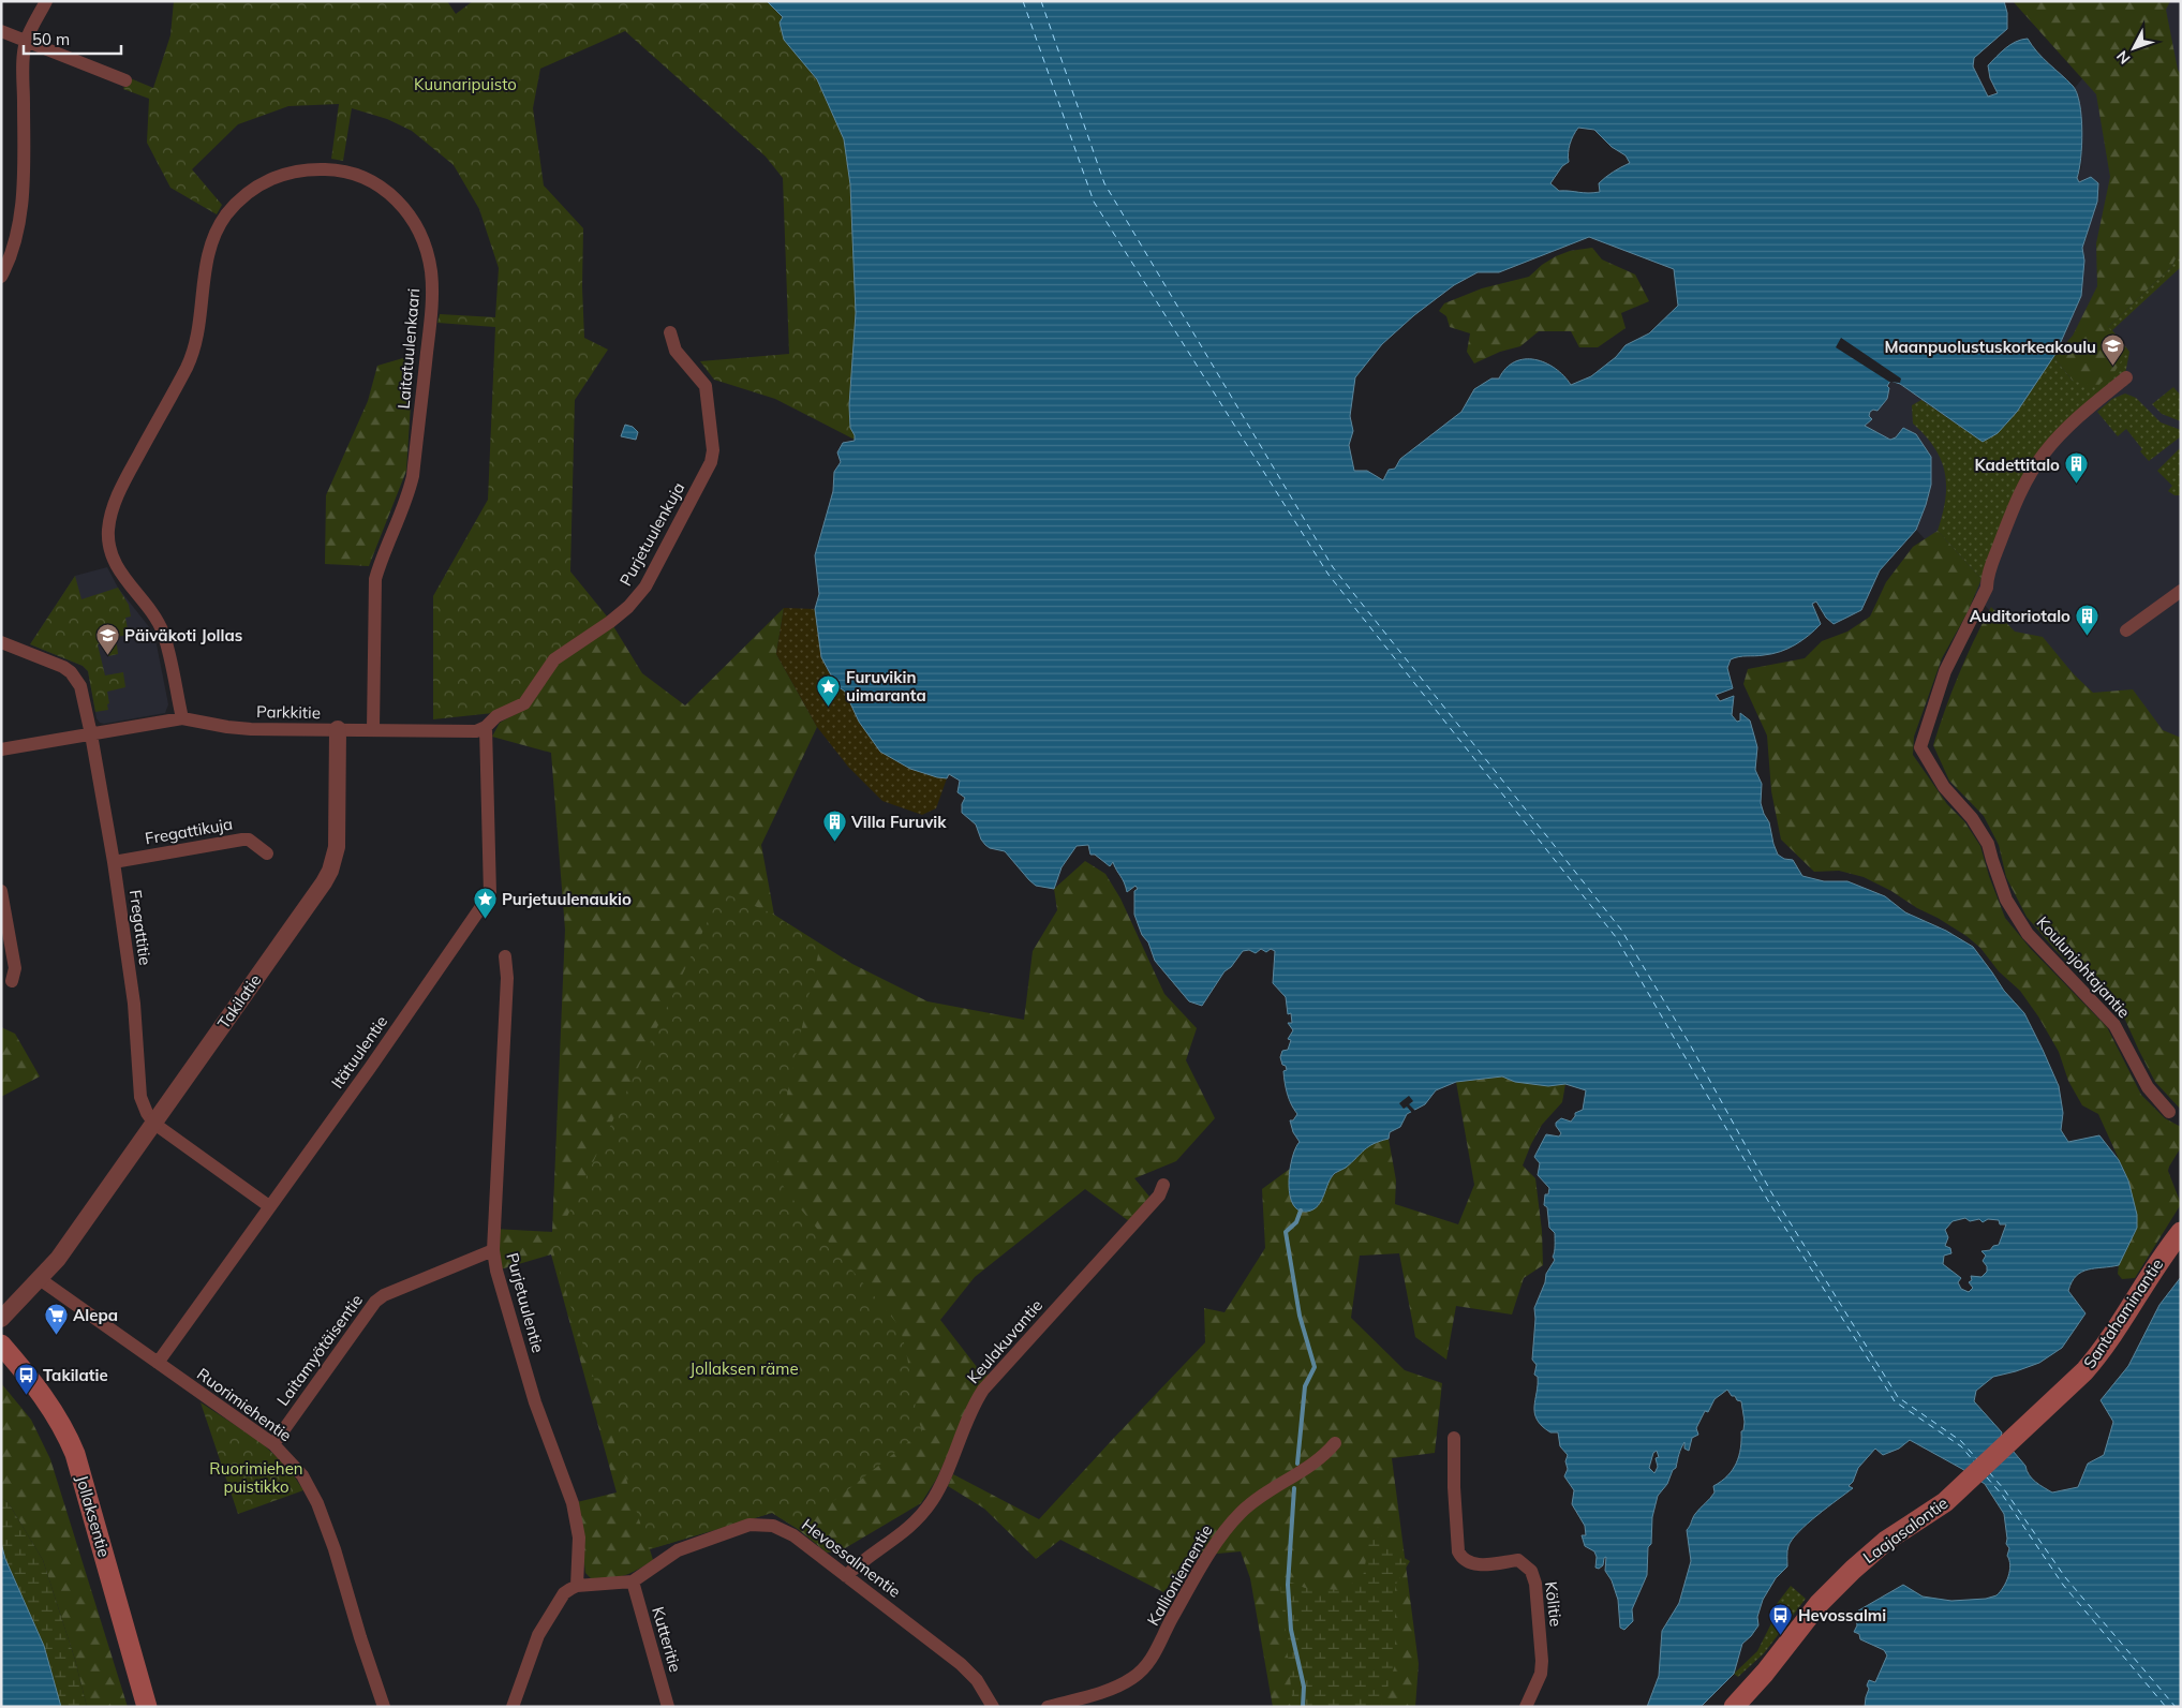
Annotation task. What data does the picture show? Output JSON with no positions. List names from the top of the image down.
{
  "streets": {
    "main road": ["Santahaminantie", "Jollaksentie", "Laajasalontie"],
    "street": [
      "Laitatuulenkaari",
      "Purjetuulenkuja",
      "Parkkitie",
      "Fregattikuja",
      "Fregattitie",
      "Koulunjohtajantie",
      "Takilatie",
      "Itätuulentie",
      "Purjetuulentie",
      "Keulakuvantie",
      "Laitamyötäisentie",
      "Ruorimiehentie",
      "Hevossalmentie",
      "Kallioniementie",
      "Kölitie",
      "Kutteritie"
    ]
  },
  "crossings": [
    ["Laitatuulenkaari", "Parkkitie"],
    ["Purjetuulenkuja", "Parkkitie"],
    ["Purjetuulenkuja", "Itätuulentie"],
    ["Parkkitie", "Fregattitie"],
    ["Parkkitie", "Takilatie"],
    ["Parkkitie", "Itätuulentie"],
    ["Fregattikuja", "Fregattitie"],
    ["Fregattitie", "Takilatie"],
    ["Fregattitie", "Itätuulentie"],
    ["Takilatie", "Ruorimiehentie"],
    ["Itätuulentie", "Ruorimiehentie"],
    ["Purjetuulentie", "Laitamyötäisentie"],
    ["Santahaminantie", "Laajasalontie"],
    ["Keulakuvantie", "Hevossalmentie"],
    ["Laitamyötäisentie", "Ruorimiehentie"],
    ["Hevossalmentie", "Kutteritie"]
  ],
  "parks": ["Kuunaripuisto", "Jollaksen räme", "Ruorimiehen puistikko"],
  "places": {
    "school or university": ["Maanpuolustuskorkeakoulu", "Päiväkoti Jollas"],
    "building": ["Kadettitalo", "Auditoriotalo", "Villa Furuvik"],
    "place": ["Furuvikin uimaranta", "Purjetuulenaukio"],
    "supermarket": ["Alepa"],
    "bus stop": ["Takilatie", "Hevossalmi"]
  },
  "scale_bar": "50 m",
  "north": "bottom left"
}
